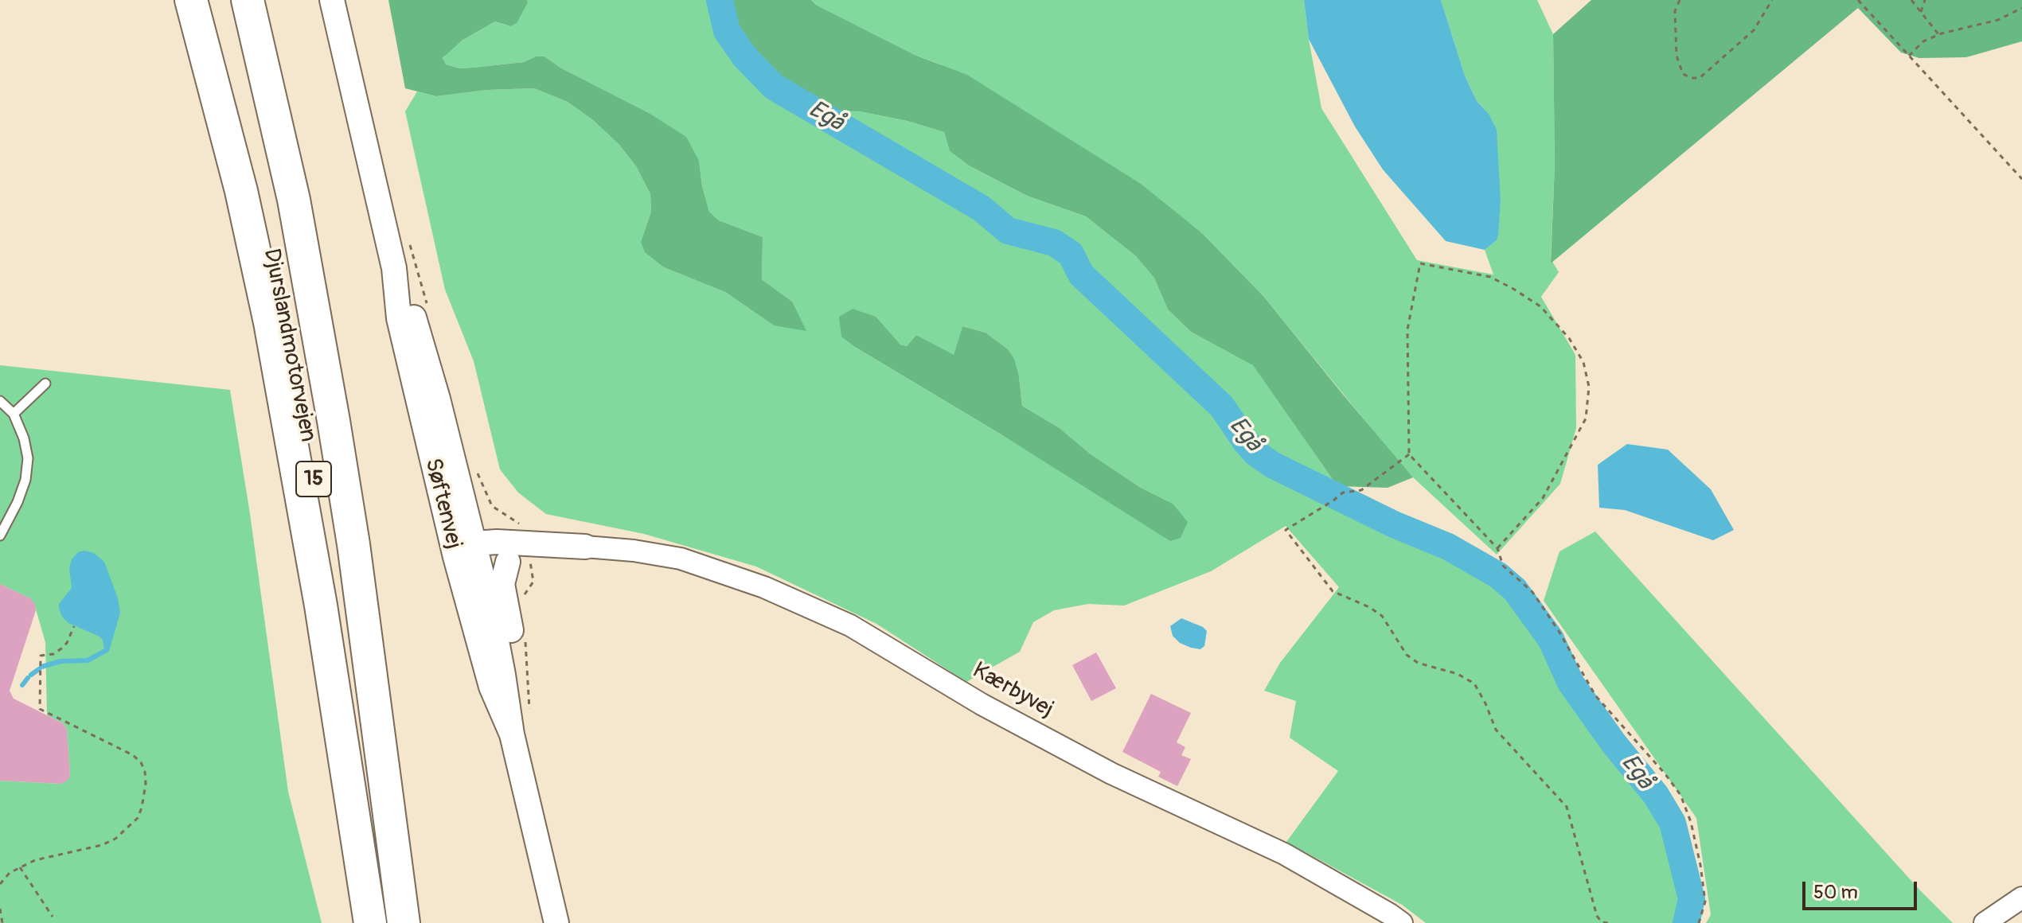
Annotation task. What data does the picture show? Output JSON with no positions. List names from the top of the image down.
{
  "streets": {
    "highway": ["Djurslandmotorvejen", "15"],
    "main road": ["Søftenvej"],
    "street": ["Kærbyvej"]
  },
  "water": ["Egå"],
  "scale_bar": "50 m"
}
